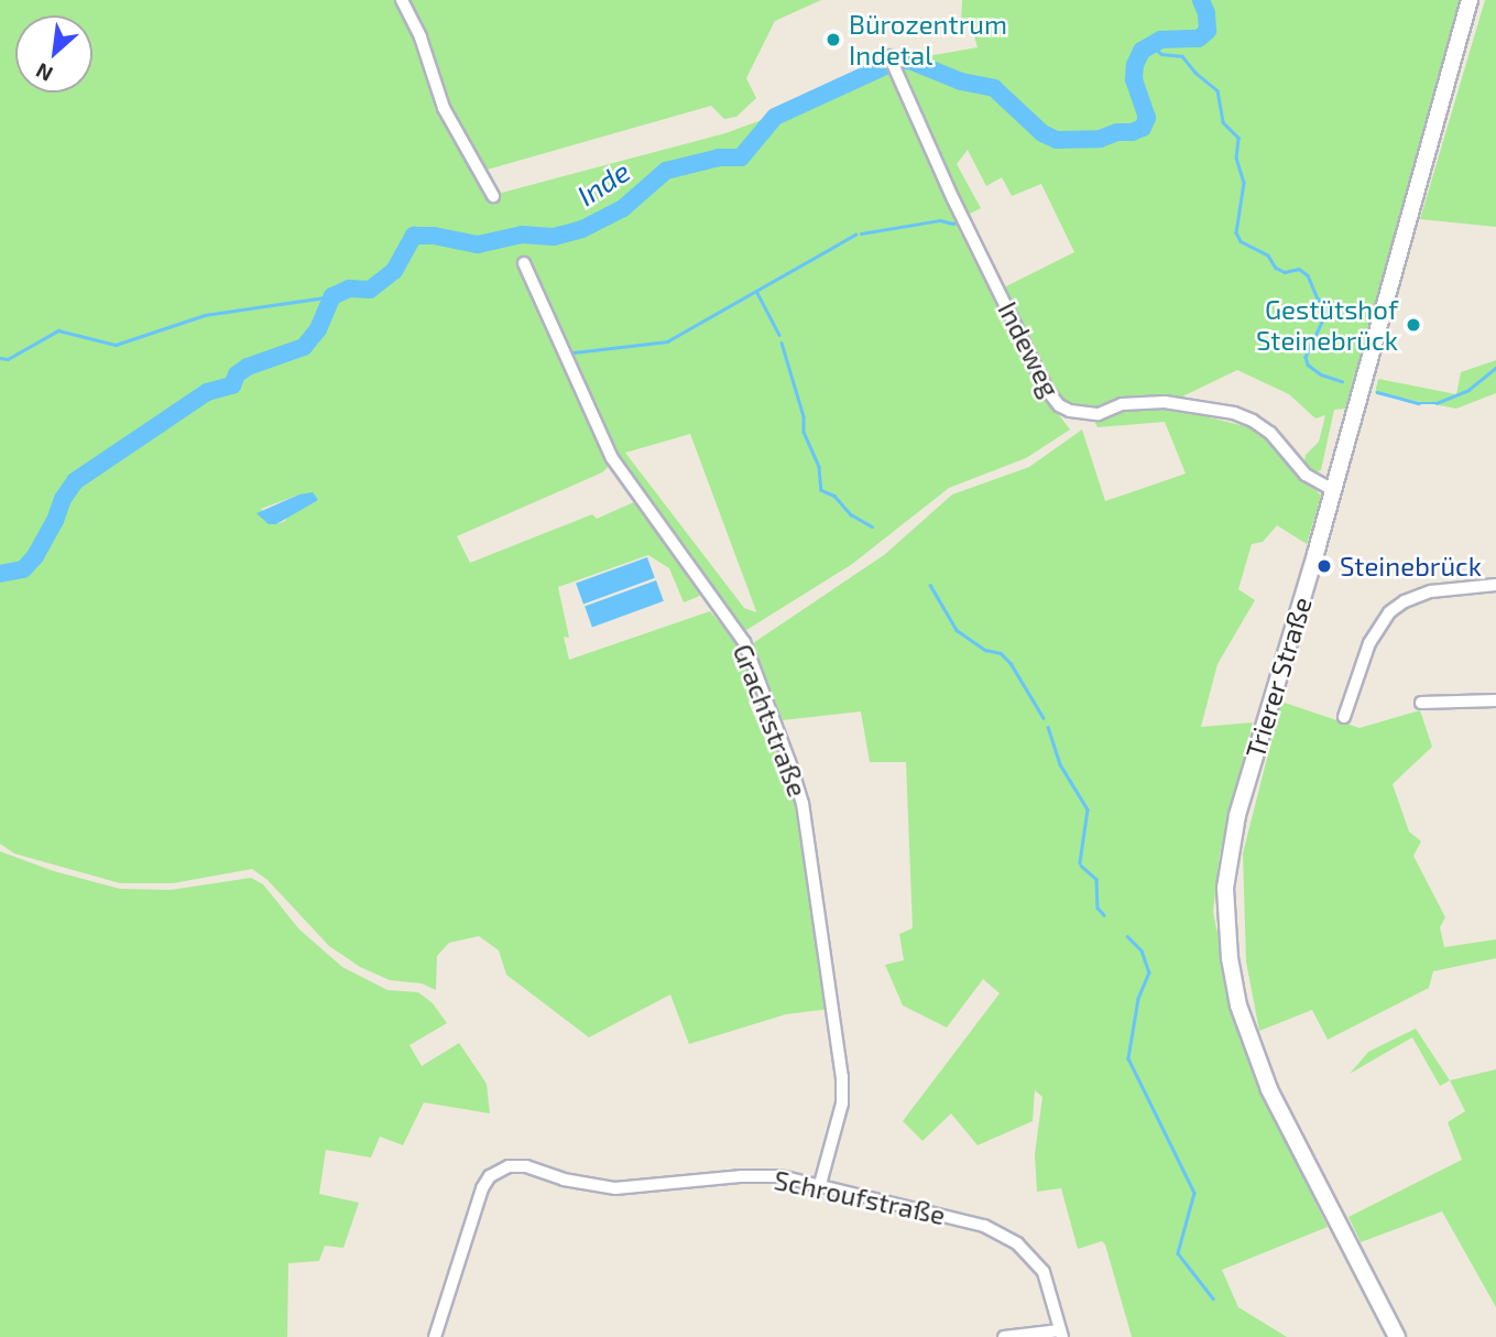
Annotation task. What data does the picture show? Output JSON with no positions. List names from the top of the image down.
{
  "streets": {
    "main road": ["Trierer Straße"],
    "street": ["Indeweg", "Grachtstraße", "Schroufstraße"]
  },
  "crossings": [
    ["Indeweg", "Trierer Straße"],
    ["Grachtstraße", "Schroufstraße"]
  ],
  "water": ["Inde"],
  "places": ["Bürozentrum Indetal", "Gestütshof Steinebrück", "Steinebrück"],
  "north": "bottom left"
}
